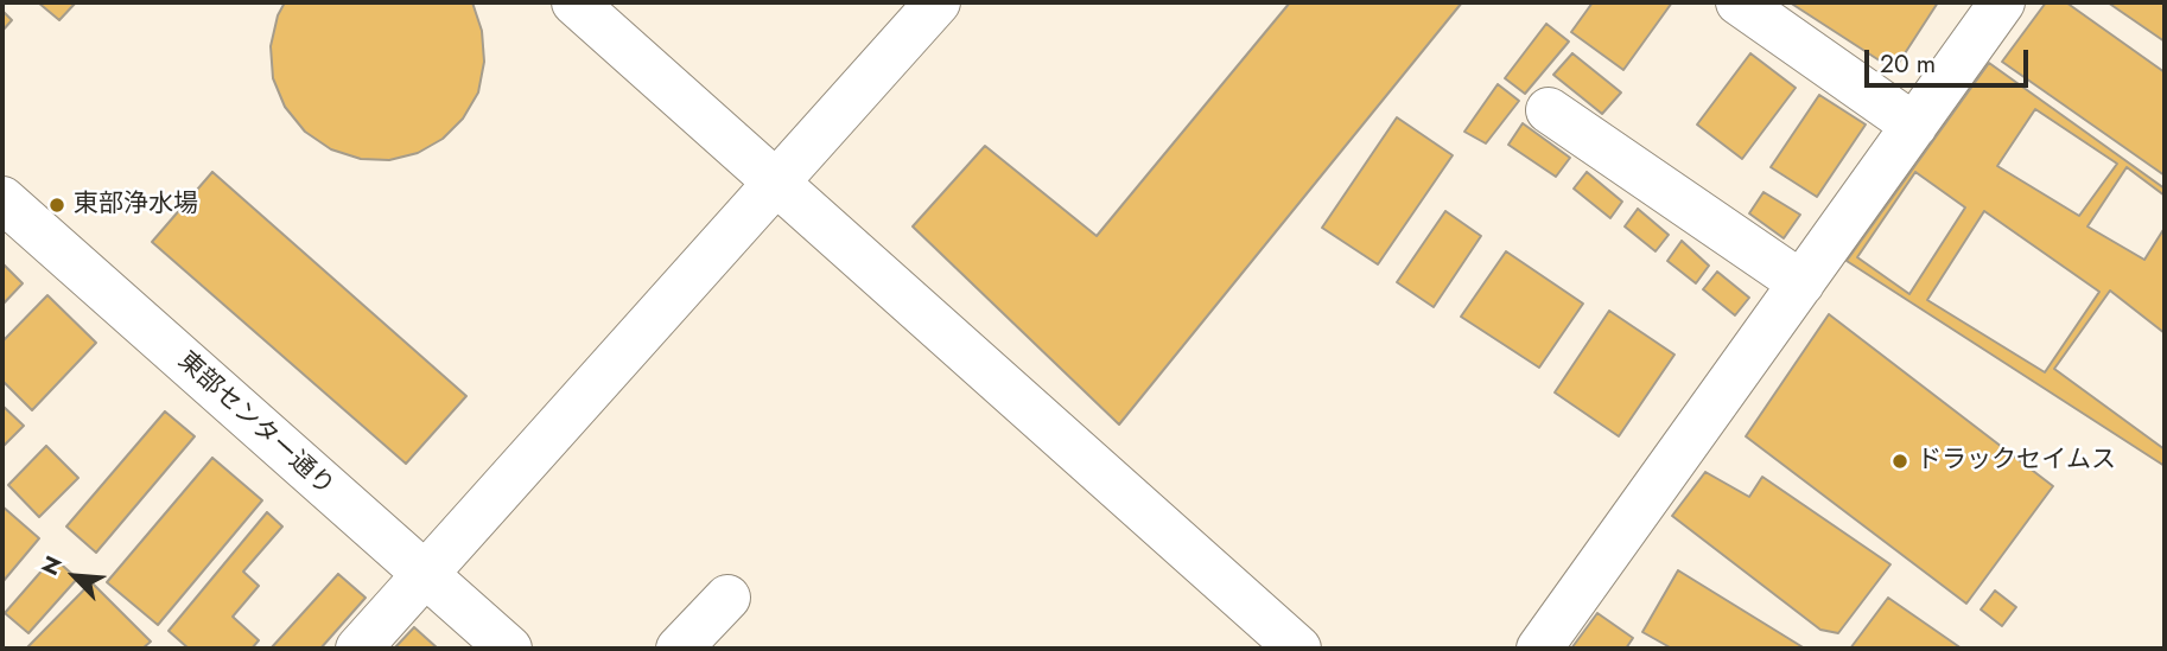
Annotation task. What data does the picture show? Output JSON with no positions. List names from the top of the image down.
{
  "streets": {
    "street": ["東部センター通り"]
  },
  "places": ["東部浄水場", "ドラックセイムス"],
  "scale_bar": "20 m",
  "north": "top left"
}
